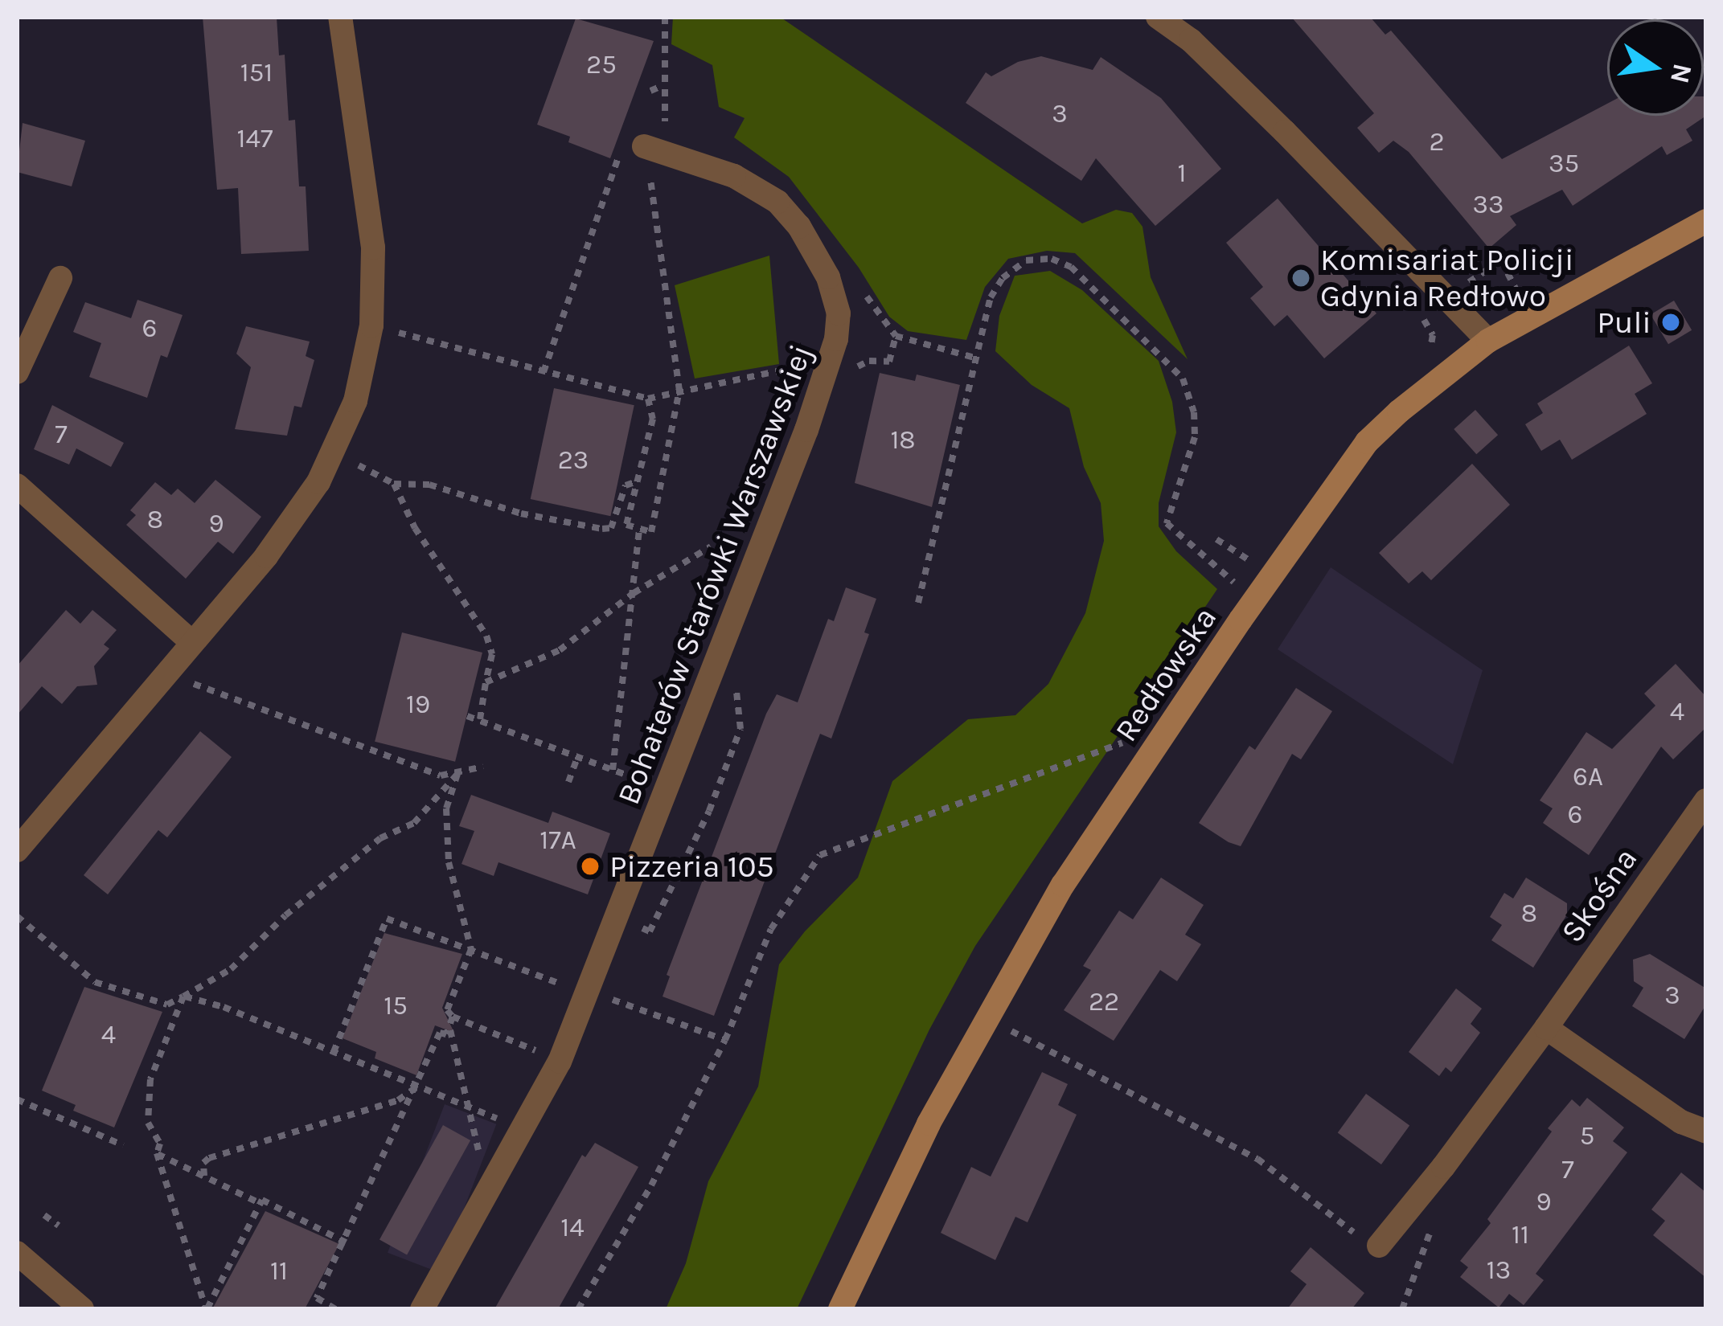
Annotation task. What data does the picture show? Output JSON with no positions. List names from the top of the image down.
{
  "streets": {
    "street": ["Bohaterów Starówki Warszawskiej", "Redłowska", "Skośna"]
  },
  "places": ["Komisariat Policji Gdynia Redłowo", "Puli", "Pizzeria 105"],
  "house_numbers": [
    "25",
    "151",
    "3",
    "147",
    "2",
    "35",
    "1",
    "33",
    "6",
    "7",
    "18",
    "23",
    "8",
    "9",
    "19",
    "4",
    "6A",
    "6",
    "17A",
    "8",
    "3",
    "22",
    "15",
    "4",
    "5",
    "7",
    "9",
    "14",
    "11",
    "13",
    "11"
  ],
  "north": "right"
}
